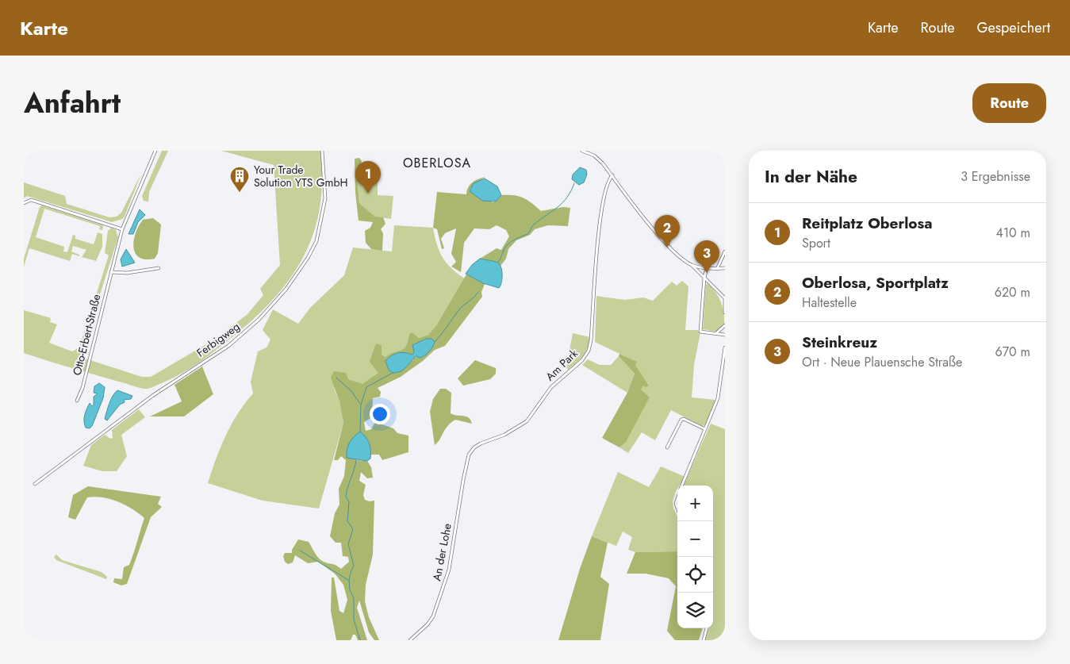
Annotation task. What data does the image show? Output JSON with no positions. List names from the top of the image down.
{
  "streets": {
    "street": [
      "Otto-Erbert-Straße",
      "Ferbigweg",
      "Am Park",
      "An der Lohe"
    ]
  },
  "crossings": [
    ["Am Park", "An der Lohe"]
  ],
  "districts": ["OBERLOSA"],
  "places": {
    "building": ["Your Trade Solution YTS GmbH"]
  },
  "page": {
    "header": "Karte",
    "nav": ["Karte", "Route", "Gespeichert"],
    "title": "Anfahrt",
    "buttons": "Route",
    "heading": ["In der Nähe", "3 Ergebnisse"],
    "pins": ["1", "2", "3"],
    "list": [
      {
        "mark": "1",
        "name": "Reitplatz Oberlosa",
        "note": "Sport",
        "value": "410 m"
      },
      {
        "mark": "2",
        "name": "Oberlosa, Sportplatz",
        "note": "Haltestelle",
        "value": "620 m"
      },
      {
        "mark": "3",
        "name": "Steinkreuz",
        "note": "Ort · Neue Plauensche Straße",
        "value": "670 m"
      }
    ],
    "map_buttons": ["+", "−"]
  }
}
